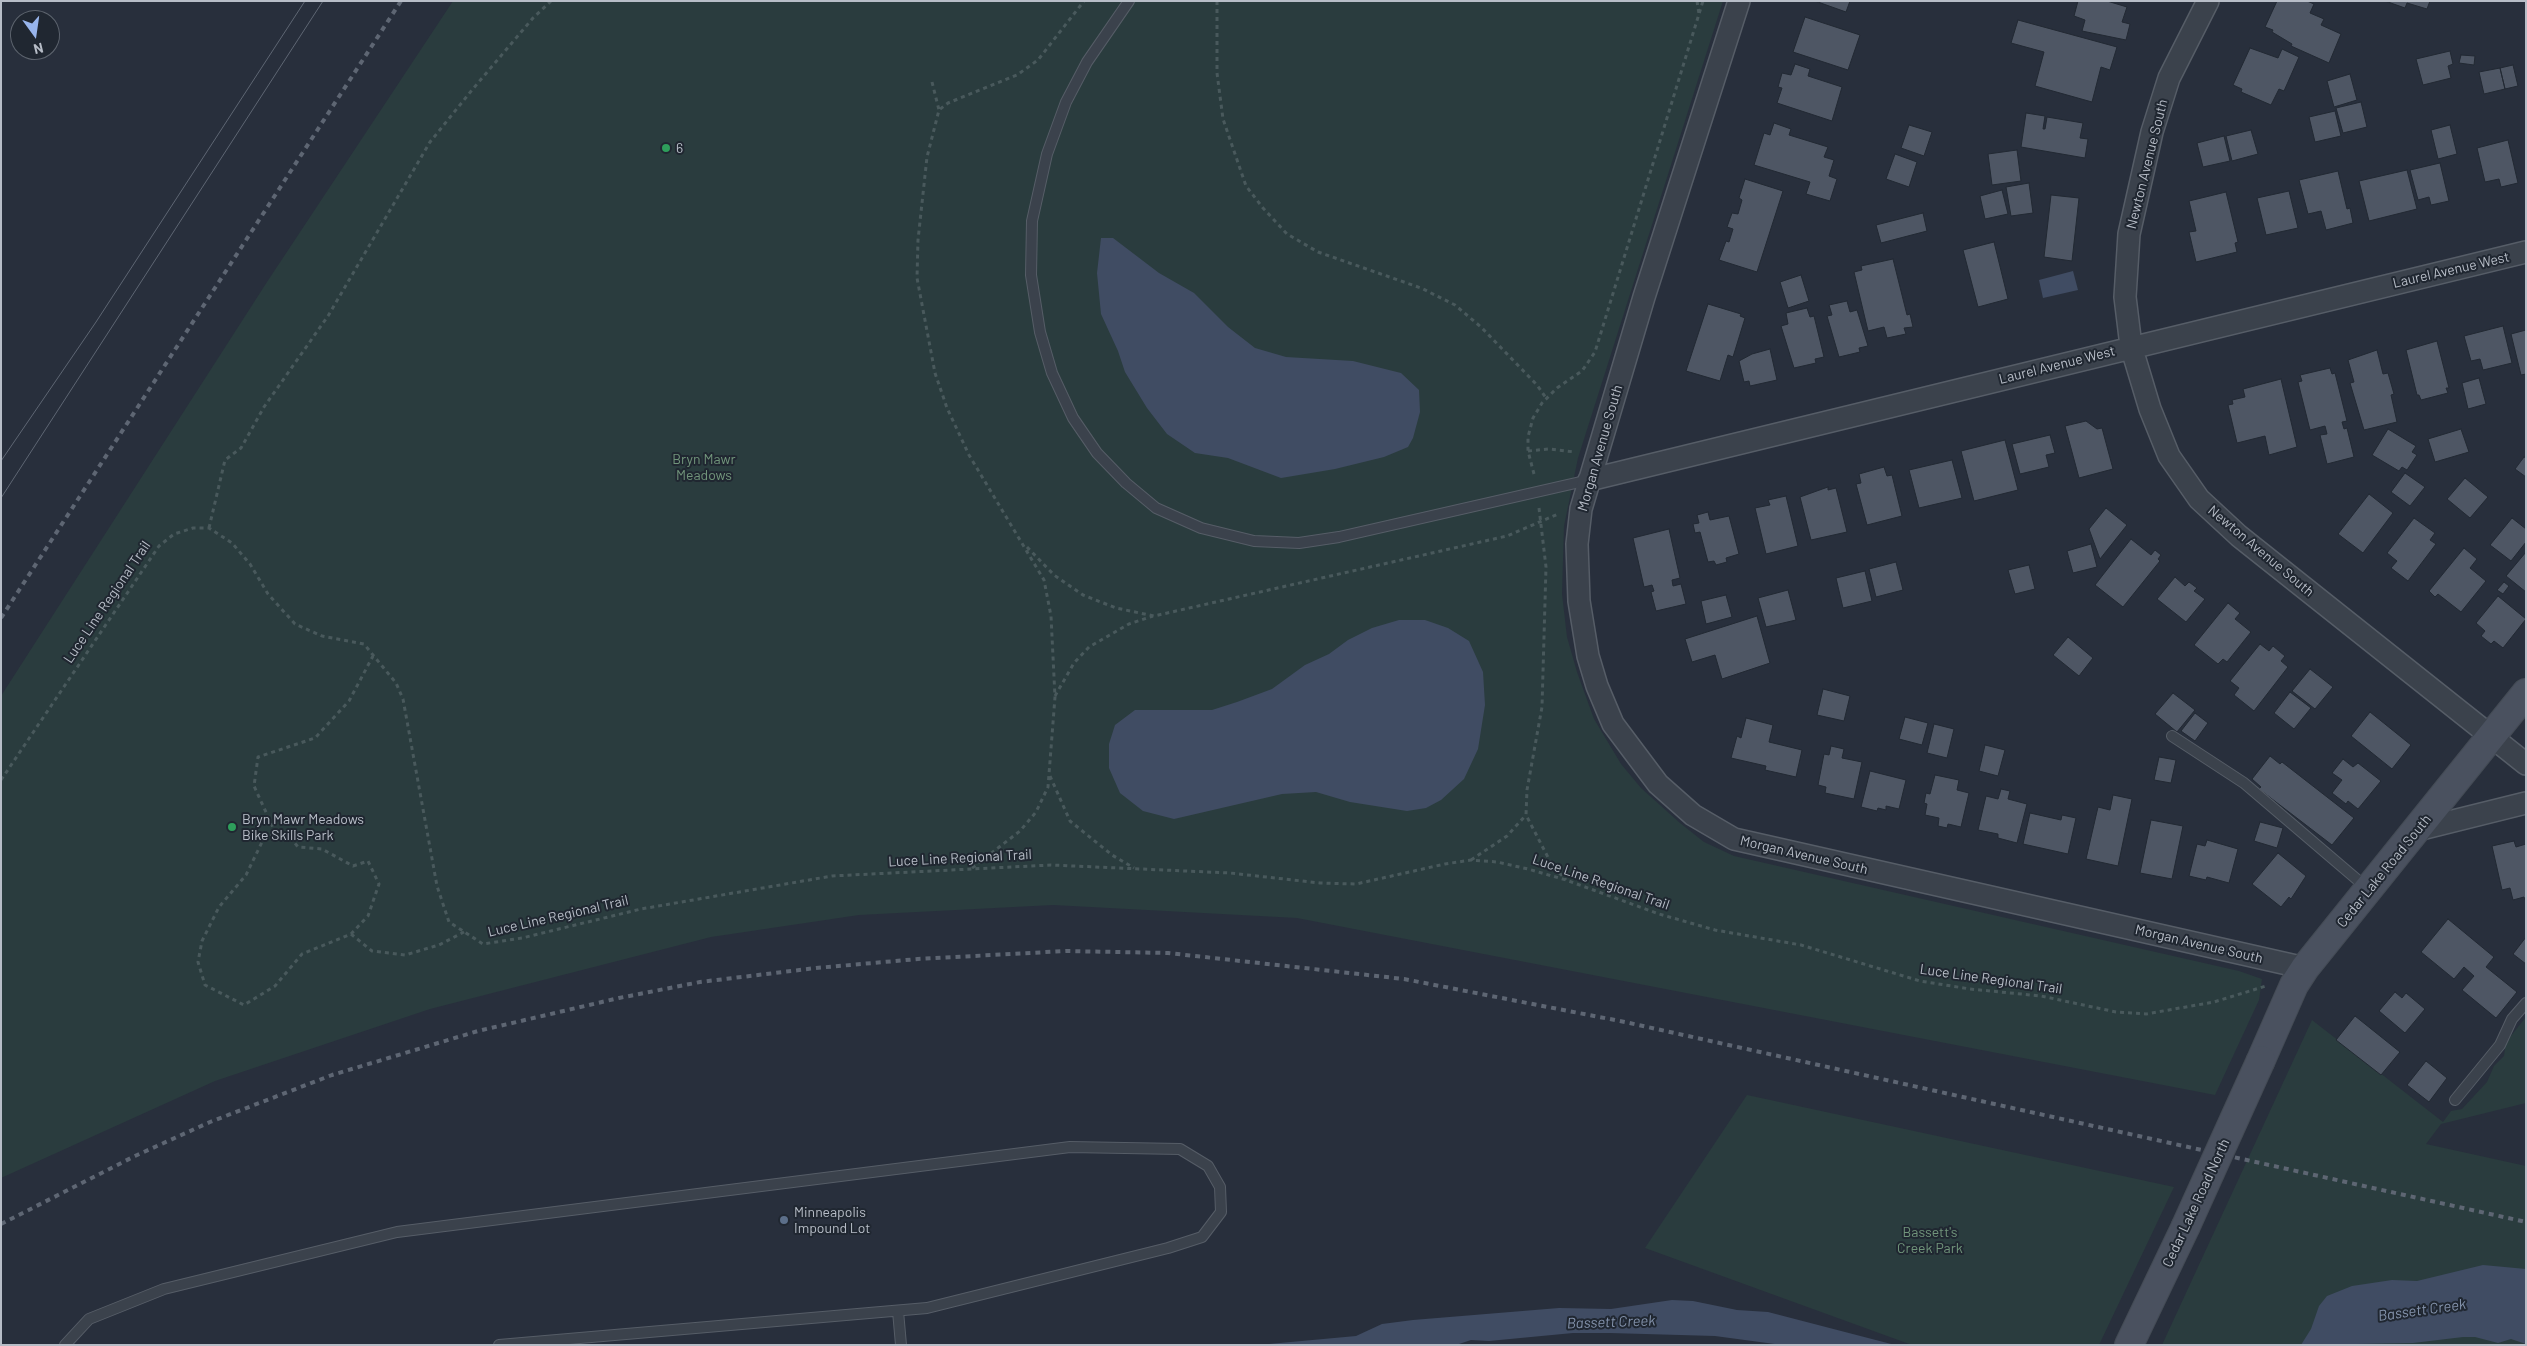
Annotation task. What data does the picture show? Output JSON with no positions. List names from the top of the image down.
{
  "streets": {
    "street": [
      "Newton Avenue South",
      "Laurel Avenue West",
      "Morgan Avenue South",
      "Cedar Lake Road South",
      "Cedar Lake Road North"
    ],
    "path": ["Luce Line Regional Trail"]
  },
  "crossings": [
    ["Newton Avenue South", "Laurel Avenue West"],
    ["Newton Avenue South", "Cedar Lake Road South"],
    ["Laurel Avenue West", "Morgan Avenue South"],
    ["Morgan Avenue South", "Luce Line Regional Trail"],
    ["Morgan Avenue South", "Cedar Lake Road South"],
    ["Luce Line Regional Trail", "Cedar Lake Road South"],
    ["Cedar Lake Road South", "Cedar Lake Road North"]
  ],
  "water": ["Bassett Creek"],
  "parks": ["Bryn Mawr Meadows", "Bassett's Creek Park"],
  "places": ["6", "Bryn Mawr Meadows Bike Skills Park", "Minneapolis Impound Lot"],
  "north": "bottom"
}
